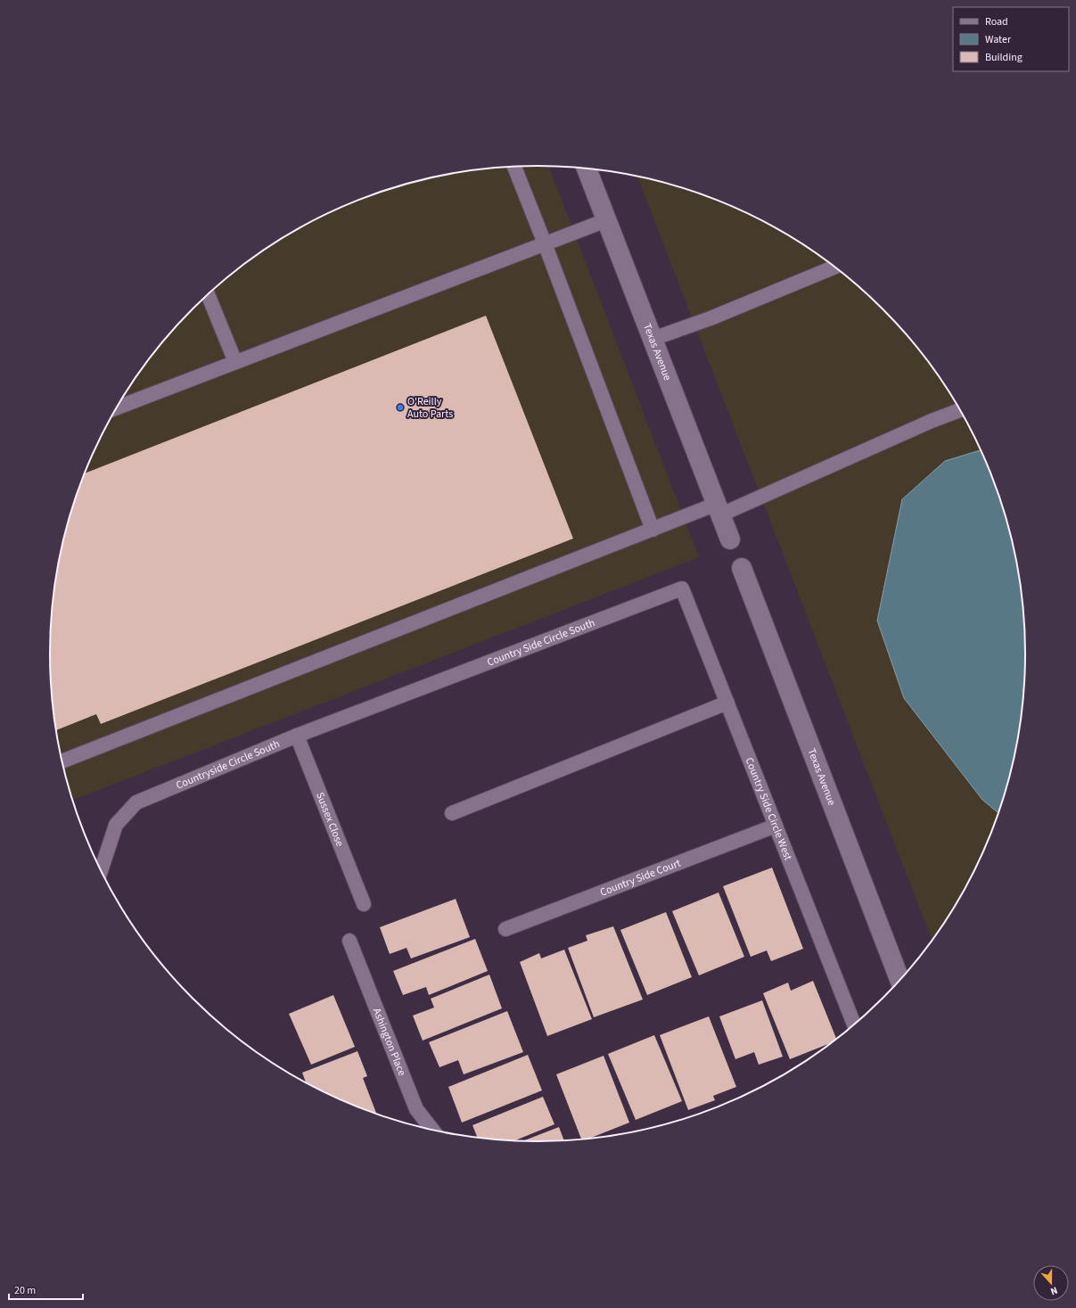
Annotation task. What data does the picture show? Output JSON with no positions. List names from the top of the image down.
{
  "streets": {
    "street": ["Texas Avenue"],
    "lane": [
      "Country Side Circle South",
      "Countryside Circle South",
      "Country Side Circle West",
      "Sussex Close",
      "Country Side Court",
      "Ashington Place"
    ]
  },
  "crossings": [
    ["Country Side Circle South", "Countryside Circle South"],
    ["Country Side Circle South", "Country Side Circle West"],
    ["Countryside Circle South", "Sussex Close"],
    ["Country Side Circle West", "Country Side Court"]
  ],
  "places": ["O'Reilly Auto Parts"],
  "legend": ["Road", "Water", "Building"],
  "scale_bar": "20 m",
  "north": "bottom"
}
